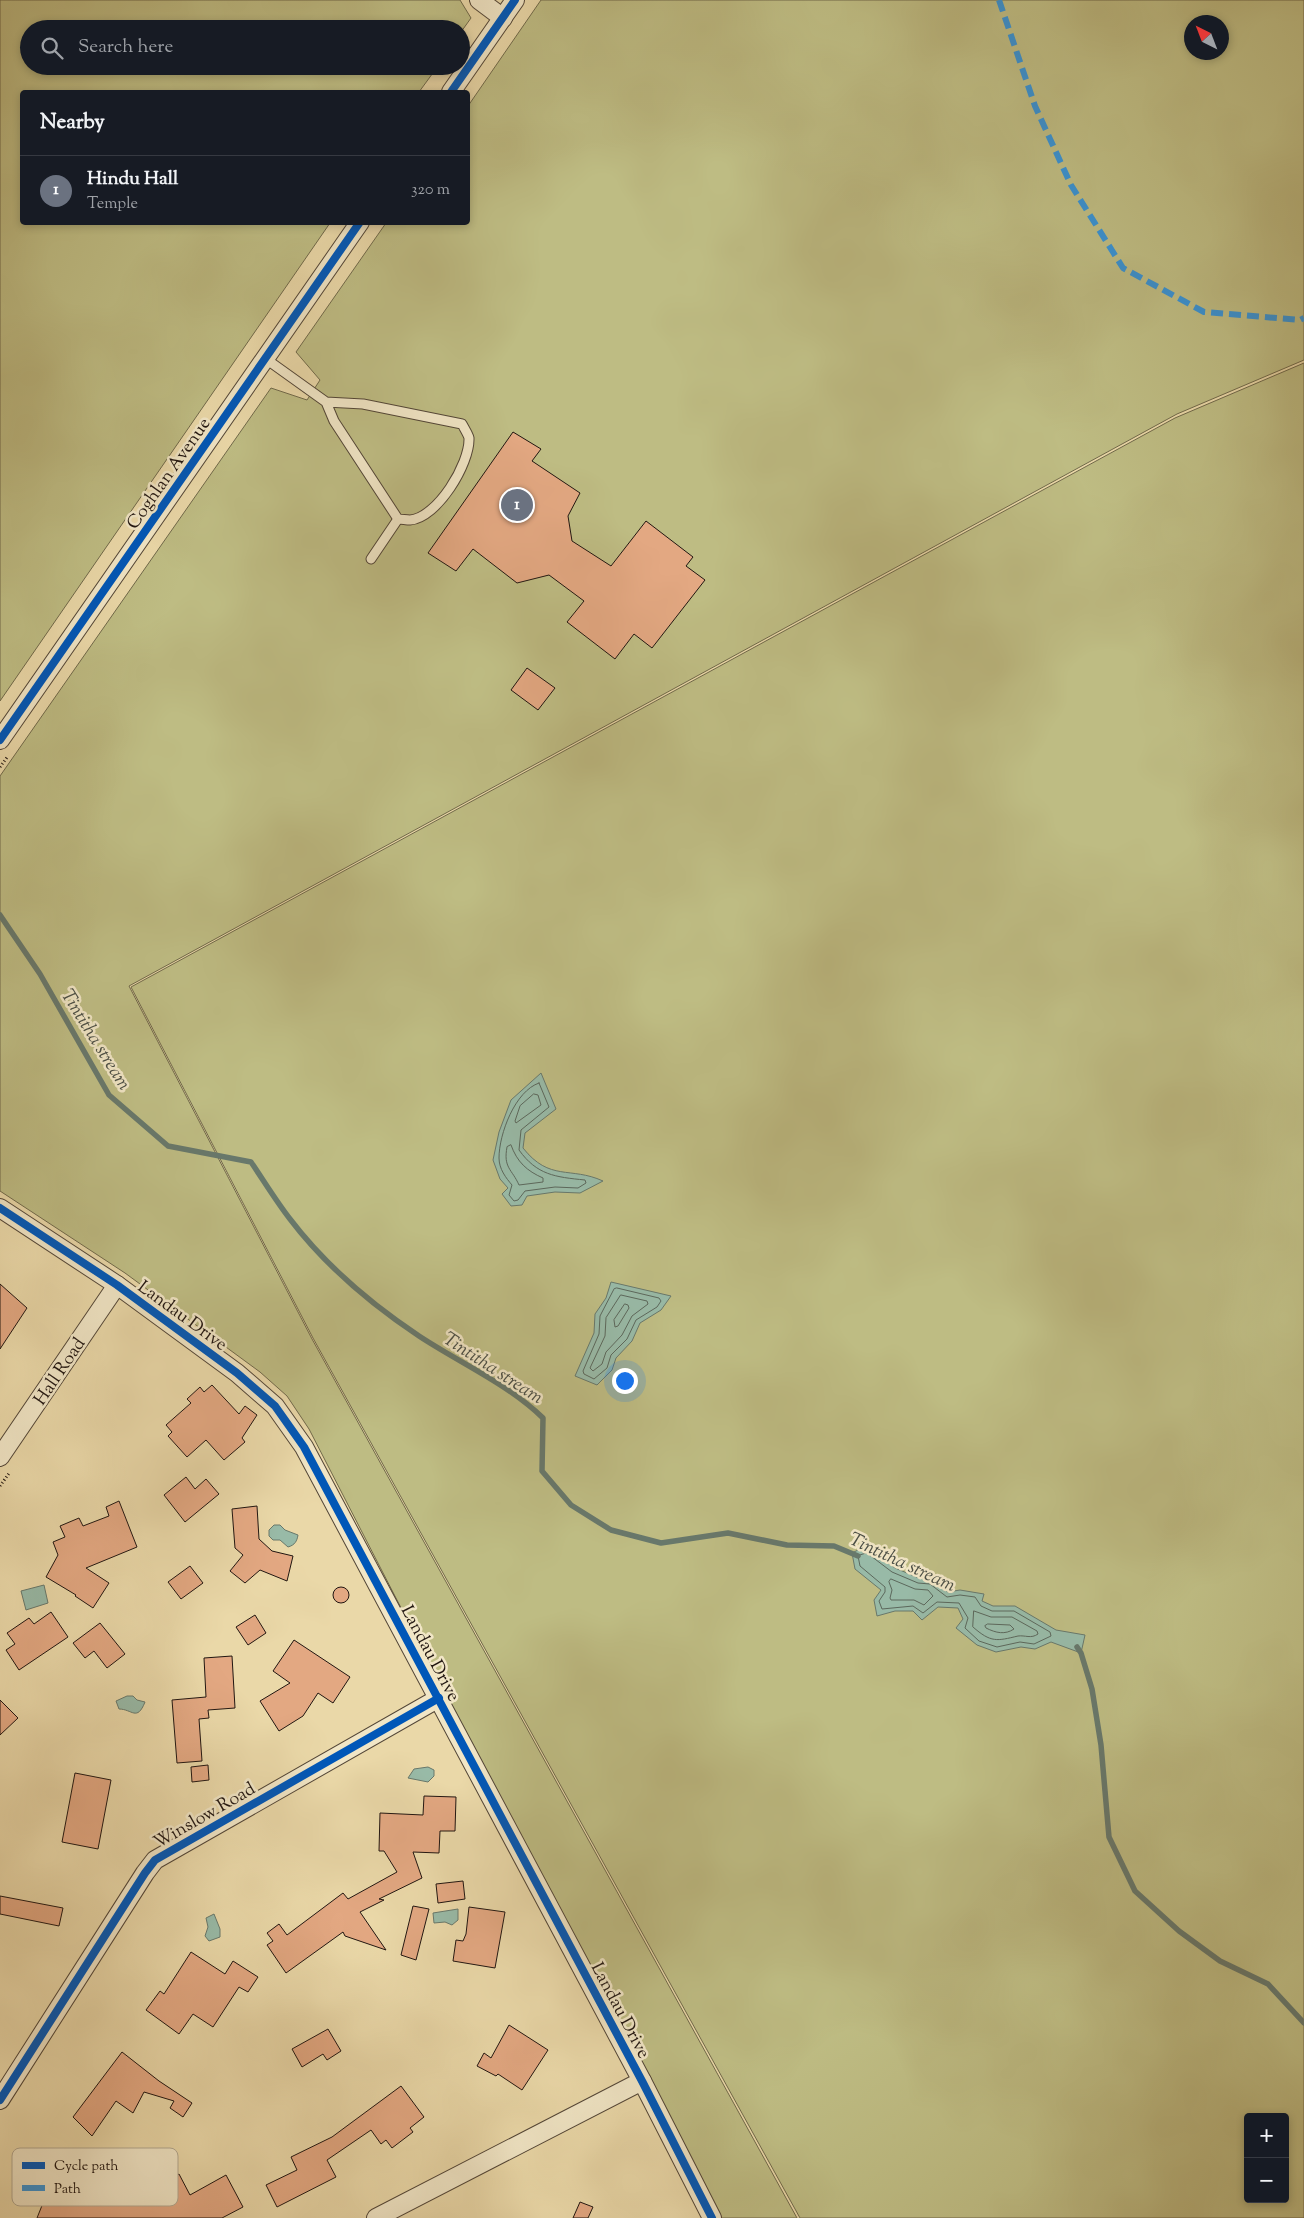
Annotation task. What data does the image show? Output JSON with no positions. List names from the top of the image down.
{
  "streets": {
    "street": [
      "Coghlan Avenue",
      "Landau Drive",
      "Hall Road",
      "Winslow Road"
    ]
  },
  "crossings": [
    ["Landau Drive", "Hall Road"],
    ["Landau Drive", "Winslow Road"]
  ],
  "water": ["Tintitha stream"],
  "legend": ["Cycle path", "Path"],
  "north": "top left",
  "page": {
    "search": "Search here",
    "heading": "Nearby",
    "list": [
      {
        "mark": "1",
        "name": "Hindu Hall",
        "note": "Temple",
        "value": "320 m"
      }
    ],
    "pins": "1",
    "map_buttons": ["+", "−"]
  }
}
